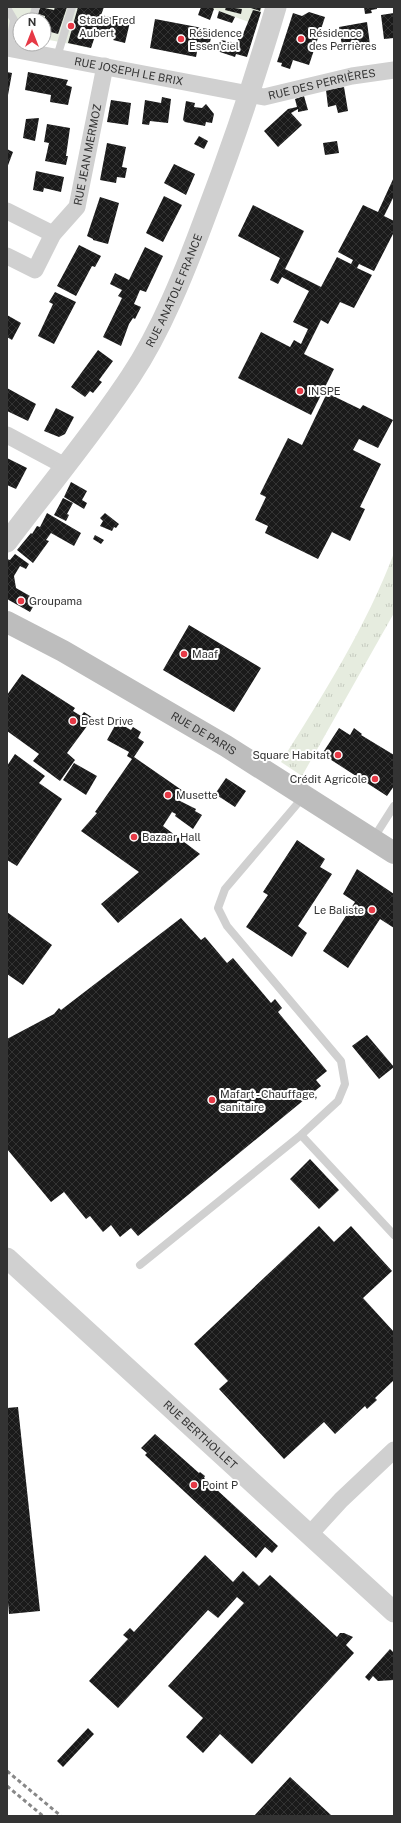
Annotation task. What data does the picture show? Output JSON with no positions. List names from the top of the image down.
{
  "streets": {
    "main road": ["RUE DE PARIS"],
    "street": [
      "RUE JOSEPH LE BRIX",
      "RUE DES PERRIÈRES",
      "RUE JEAN MERMOZ",
      "RUE ANATOLE FRANCE",
      "RUE BERTHOLLET"
    ]
  },
  "crossings": [
    ["RUE JOSEPH LE BRIX", "RUE DES PERRIÈRES"],
    ["RUE JOSEPH LE BRIX", "RUE JEAN MERMOZ"],
    ["RUE JOSEPH LE BRIX", "RUE ANATOLE FRANCE"],
    ["RUE DES PERRIÈRES", "RUE ANATOLE FRANCE"]
  ],
  "places": [
    "Stade Fred Aubert",
    "Résidence Essen'ciel",
    "Résidence des Perrières",
    "INSPE",
    "Groupama",
    "Maaf",
    "Best Drive",
    "Square Habitat",
    "Crédit Agricole",
    "Musette",
    "Bazaar Hall",
    "Le Baliste",
    "Mafart - Chauffage, sanitaire",
    "Point P"
  ],
  "north": "top"
}
